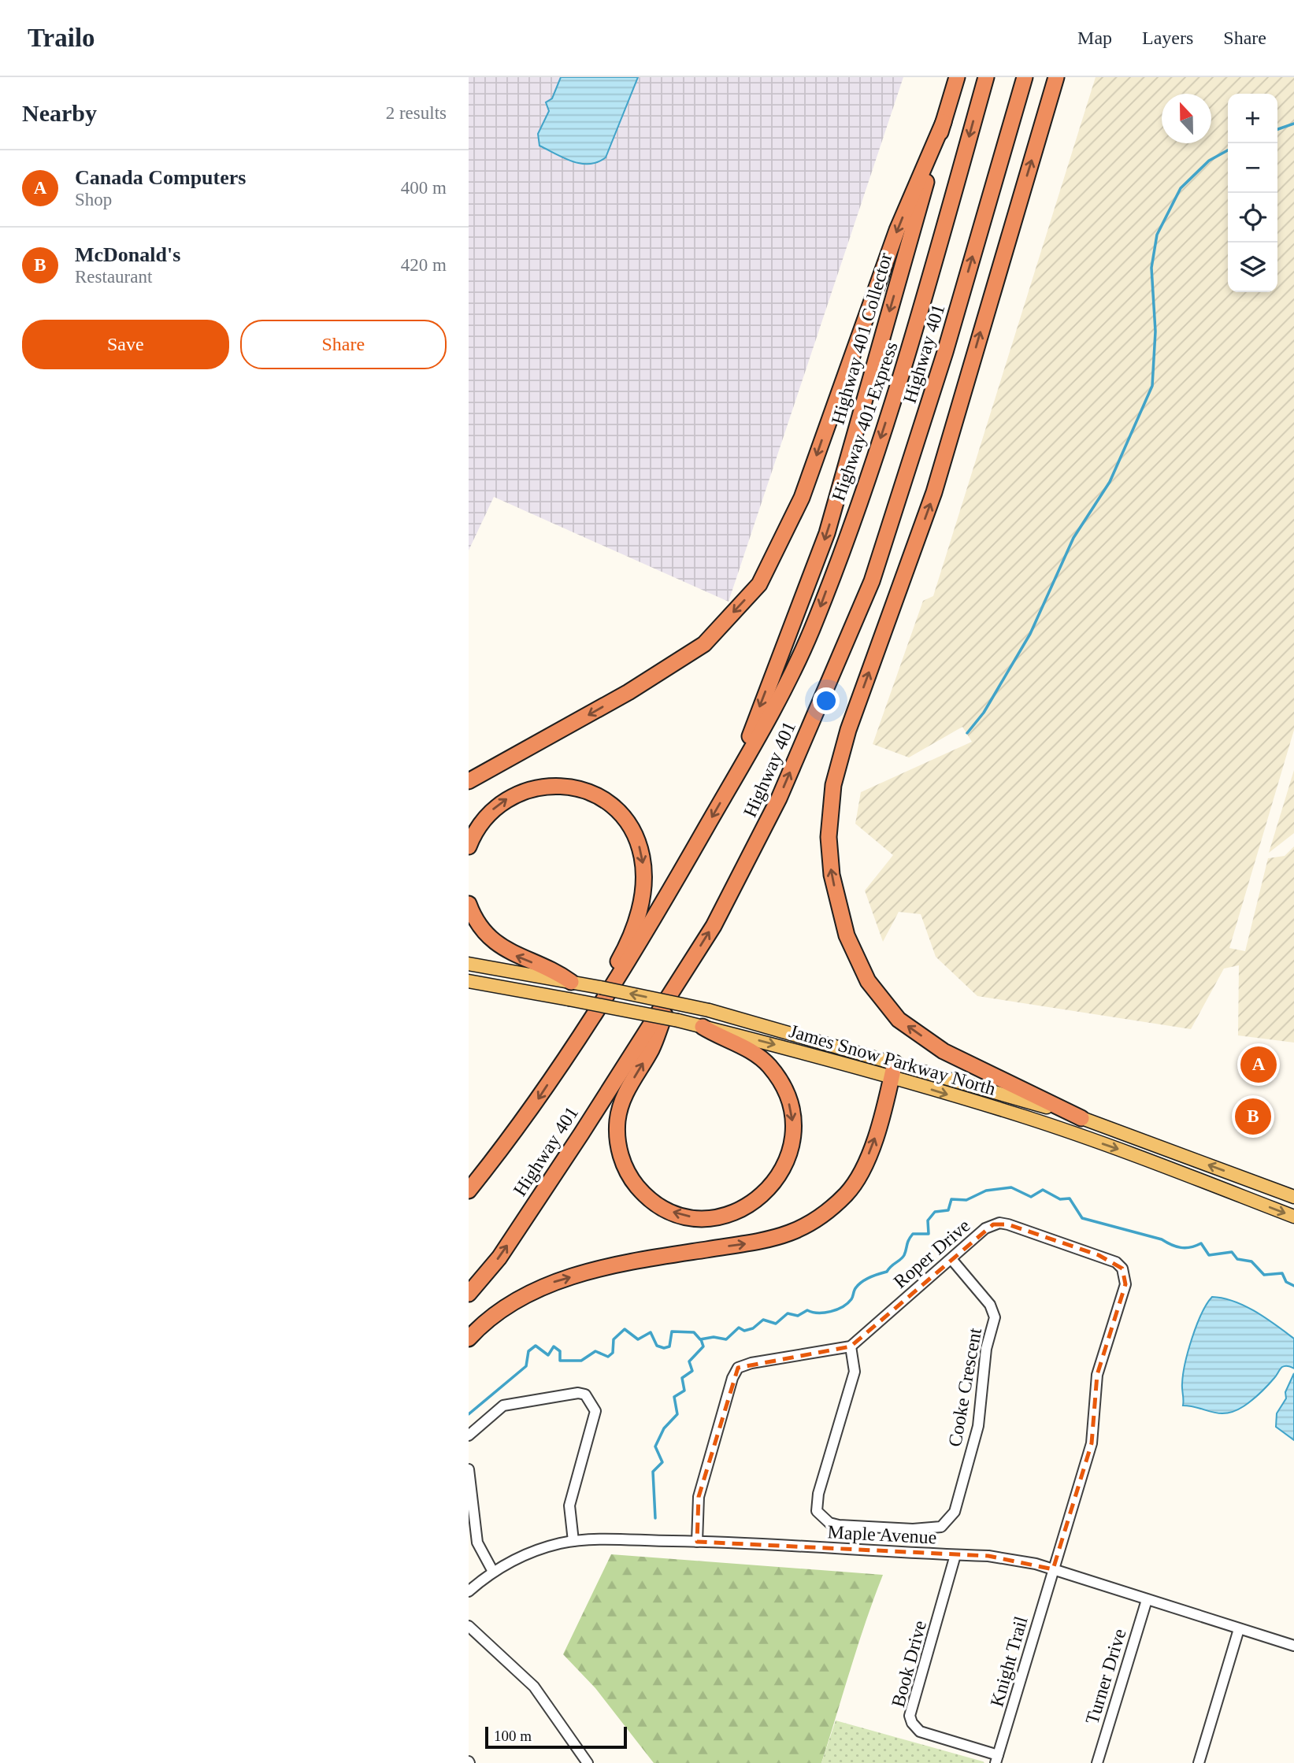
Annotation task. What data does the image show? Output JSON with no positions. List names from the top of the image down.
{
  "streets": {
    "highway": ["Highway 401 Collector", "Highway 401", "Highway 401 Express"],
    "main road": ["James Snow Parkway North"],
    "street": [
      "Roper Drive",
      "Cooke Crescent",
      "Maple Avenue",
      "Knight Trail",
      "Book Drive",
      "Turner Drive"
    ]
  },
  "crossings": [
    ["Highway 401 Collector", "Highway 401"],
    ["Highway 401 Collector", "Highway 401 Express"],
    ["Highway 401", "Highway 401 Express"],
    ["Roper Drive", "Cooke Crescent"],
    ["Roper Drive", "Maple Avenue"],
    ["Roper Drive", "Knight Trail"],
    ["Maple Avenue", "Knight Trail"],
    ["Maple Avenue", "Book Drive"],
    ["Maple Avenue", "Turner Drive"],
    ["Knight Trail", "Book Drive"]
  ],
  "scale_bar": "100 m",
  "north": "top",
  "page": {
    "header": "Trailo",
    "nav": ["Map", "Layers", "Share"],
    "heading": ["Nearby", "2 results"],
    "map_buttons": ["+", "−"],
    "list": [
      {
        "mark": "A",
        "name": "Canada Computers",
        "note": "Shop",
        "value": "400 m"
      },
      {
        "mark": "B",
        "name": "McDonald's",
        "note": "Restaurant",
        "value": "420 m"
      }
    ],
    "buttons": ["Save", "Share"],
    "pins": ["A", "B"],
    "scale": "100 m"
  }
}
